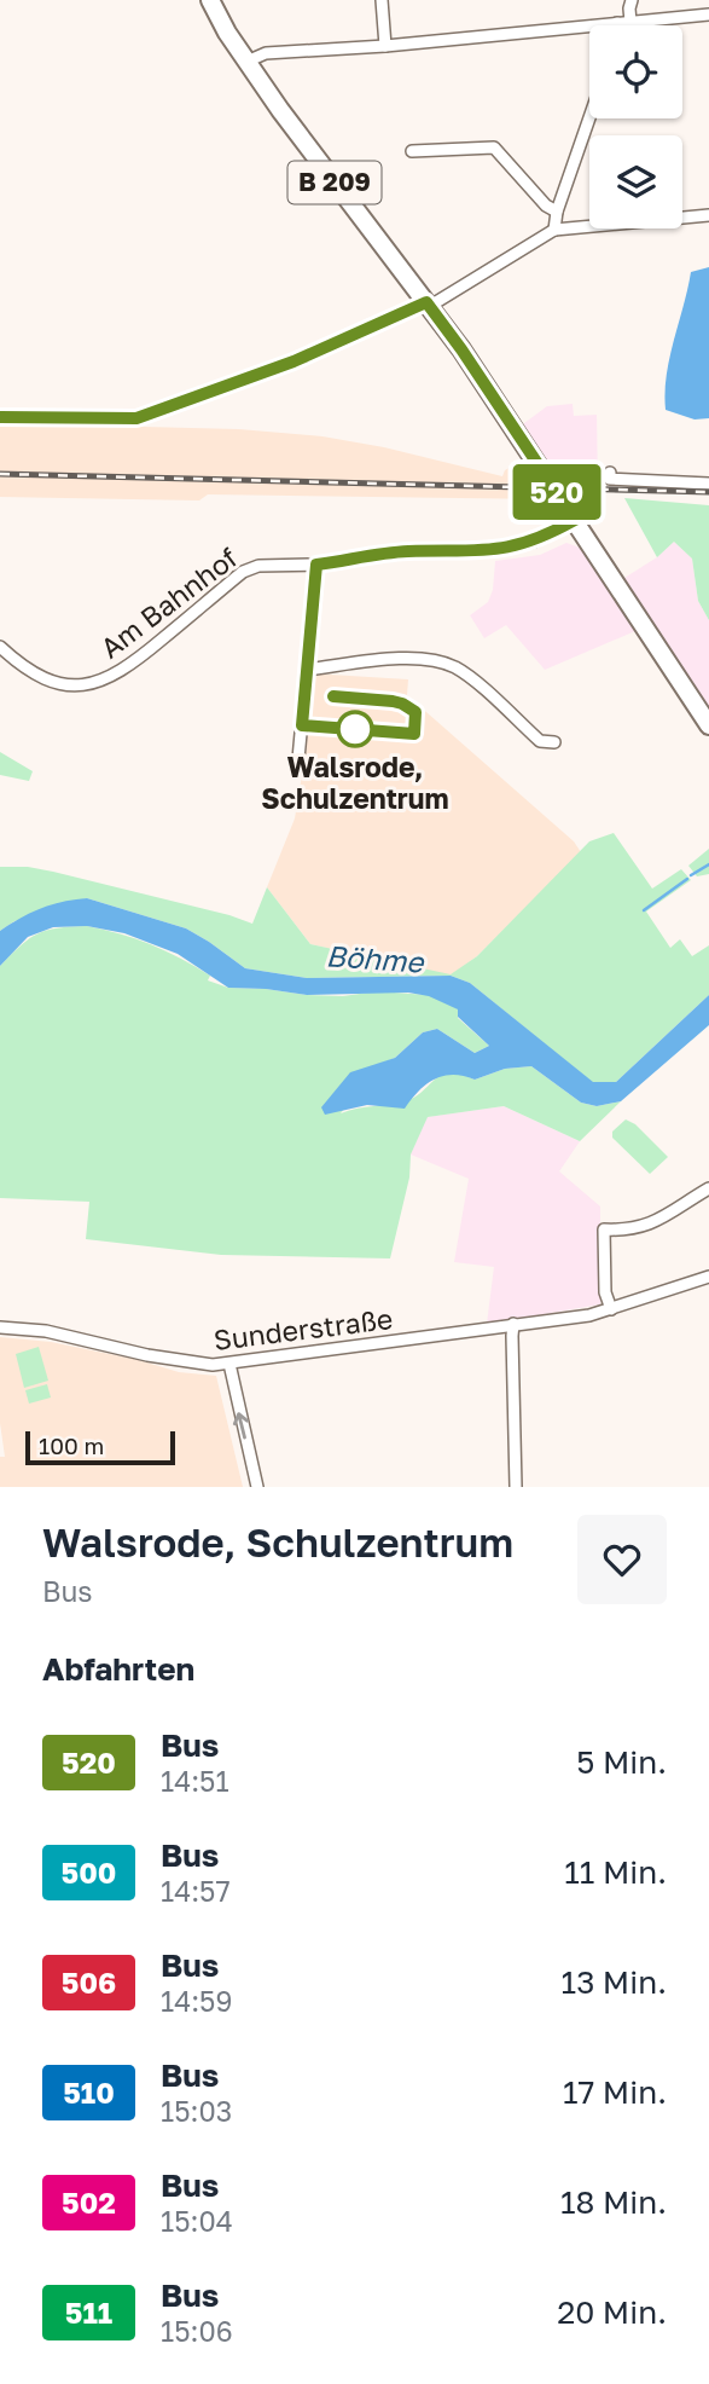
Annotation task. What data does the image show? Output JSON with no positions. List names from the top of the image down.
{
  "streets": {
    "main road": ["B 209"],
    "street": ["Am Bahnhof", "Sunderstraße"]
  },
  "crossings": [
    ["B 209", "Am Bahnhof"]
  ],
  "water": ["Böhme"],
  "places": ["Walsrode, Schulzentrum"],
  "lines": ["bus line 520"],
  "scale_bar": "100 m",
  "page": {
    "on_map": "520",
    "scale": "100 m",
    "heading": [
      ["Walsrode, Schulzentrum", "Bus"],
      "Abfahrten"
    ],
    "list": [
      {
        "mark": "520",
        "name": "Bus",
        "note": "14:51",
        "value": "5 Min."
      },
      {
        "mark": "500",
        "name": "Bus",
        "note": "14:57",
        "value": "11 Min."
      },
      {
        "mark": "506",
        "name": "Bus",
        "note": "14:59",
        "value": "13 Min."
      },
      {
        "mark": "510",
        "name": "Bus",
        "note": "15:03",
        "value": "17 Min."
      },
      {
        "mark": "502",
        "name": "Bus",
        "note": "15:04",
        "value": "18 Min."
      },
      {
        "mark": "511",
        "name": "Bus",
        "note": "15:06",
        "value": "20 Min."
      }
    ]
  }
}
